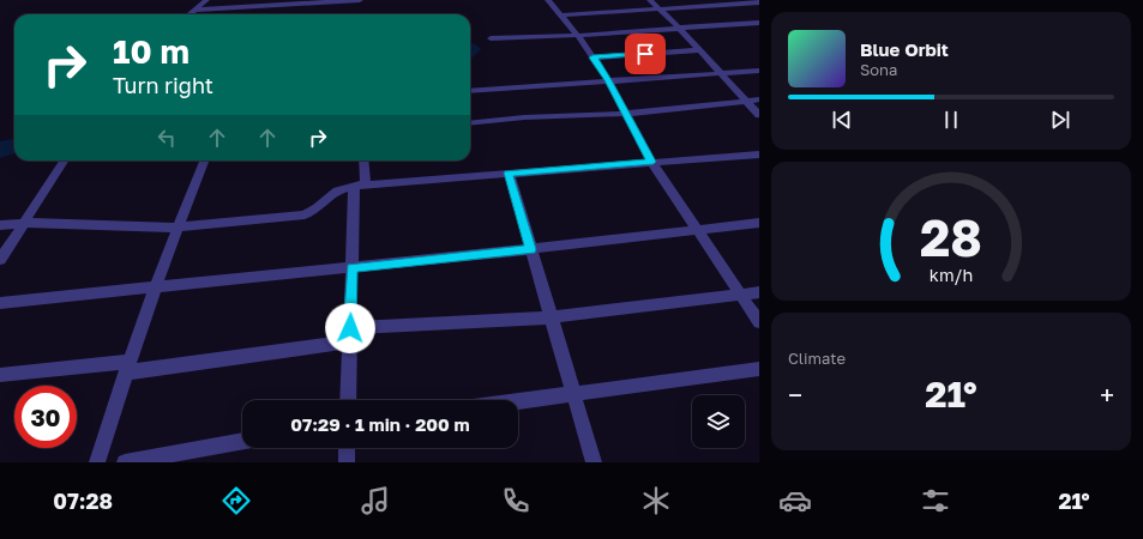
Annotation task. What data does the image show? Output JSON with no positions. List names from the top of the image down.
{
  "page": {
    "turn": ["10 m", "Turn right"],
    "song": ["Blue Orbit", "Sona"],
    "tile": "Climate",
    "heat": ["−", "21°", "+"],
    "limit": "30",
    "trip": "07:29 · 1 min · 200 m",
    "tabs": ["07:28", "21°"],
    "gauge": ["28", "km/h"]
  }
}
